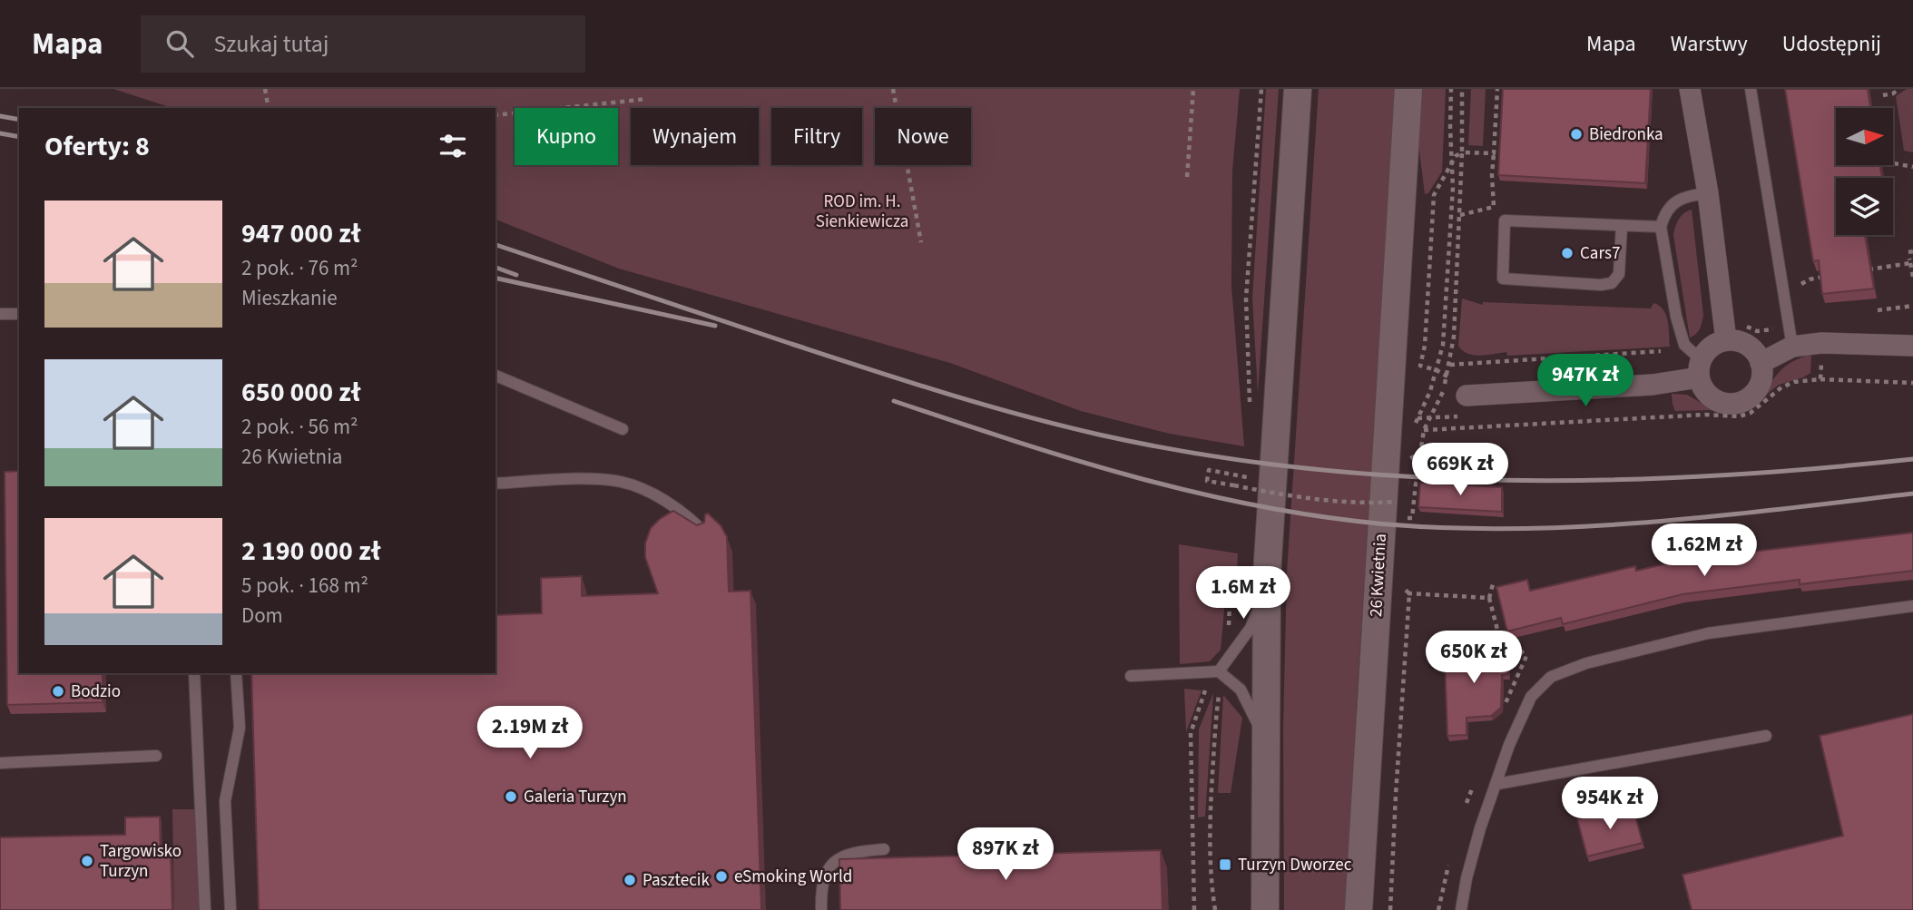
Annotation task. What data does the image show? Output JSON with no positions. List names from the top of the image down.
{
  "streets": {
    "street": ["26 Kwietnia"]
  },
  "parks": ["ROD im. H. Sienkiewicza"],
  "places": {
    "other": [
      "Biedronka",
      "Cars7",
      "Bodzio",
      "Galeria Turzyn",
      "Targowisko Turzyn",
      "eSmoking World",
      "Pasztecik"
    ],
    "transit": ["Turzyn Dworzec"]
  },
  "north": "right",
  "page": {
    "header": "Mapa",
    "search": "Szukaj tutaj",
    "nav": ["Mapa", "Warstwy", "Udostępnij"],
    "chip": [
      "Kupno",
      "Wynajem",
      "Filtry",
      "Nowe"
    ],
    "heading": "Oferty: 8",
    "list": [
      {
        "name": "947 000 zł",
        "note": "2 pok. · 76 m² · Mieszkanie"
      },
      {
        "name": "650 000 zł",
        "note": "2 pok. · 56 m² · 26 Kwietnia"
      },
      {
        "name": "2 190 000 zł",
        "note": "5 pok. · 168 m² · Dom"
      }
    ],
    "price": [
      "947K zł",
      "669K zł",
      "1.62M zł",
      "1.6M zł",
      "650K zł",
      "2.19M zł",
      "954K zł",
      "897K zł"
    ]
  }
}
